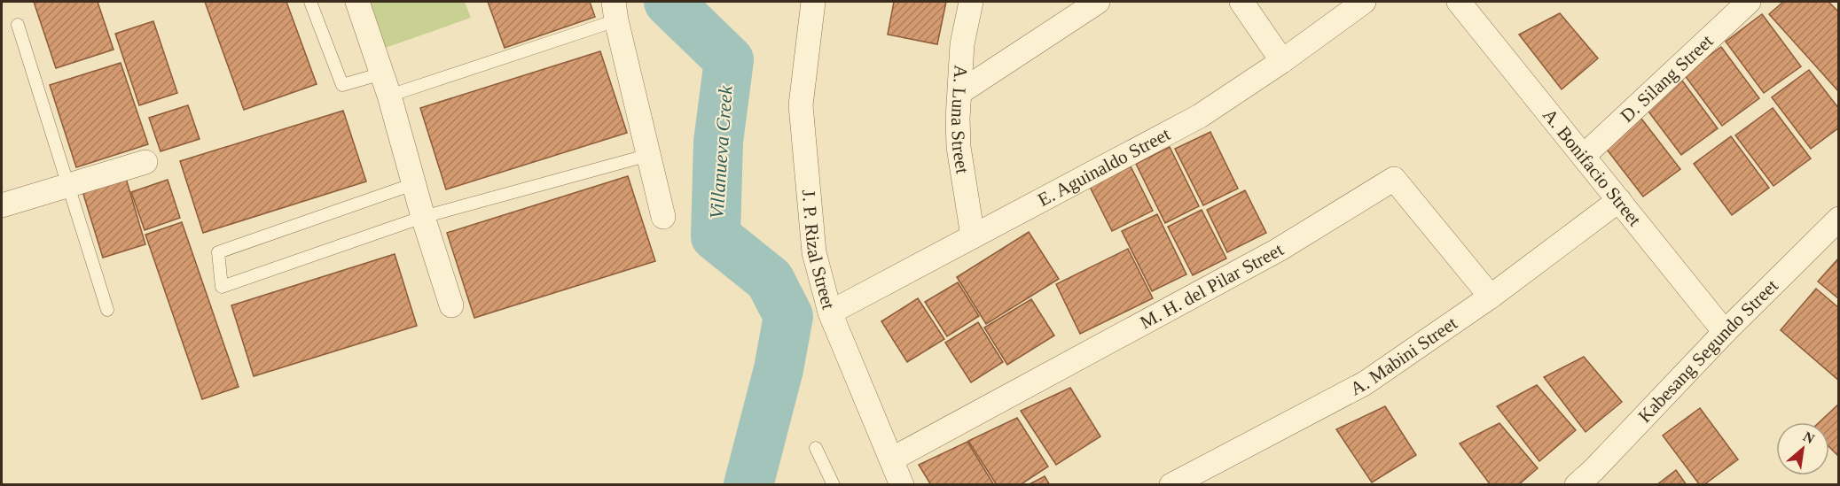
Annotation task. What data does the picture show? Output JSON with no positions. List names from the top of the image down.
{
  "streets": {
    "street": [
      "D. Silang Street",
      "A. Luna Street",
      "A. Bonifacio Street",
      "E. Aguinaldo Street",
      "J. P. Rizal Street",
      "M. H. del Pilar Street",
      "Kabesang Segundo Street",
      "A. Mabini Street"
    ]
  },
  "crossings": [
    ["D. Silang Street", "A. Bonifacio Street"],
    ["A. Luna Street", "E. Aguinaldo Street"],
    ["A. Bonifacio Street", "Kabesang Segundo Street"],
    ["A. Bonifacio Street", "A. Mabini Street"],
    ["E. Aguinaldo Street", "J. P. Rizal Street"],
    ["J. P. Rizal Street", "M. H. del Pilar Street"],
    ["M. H. del Pilar Street", "A. Mabini Street"]
  ],
  "water": ["Villanueva Creek"],
  "north": "top right"
}
